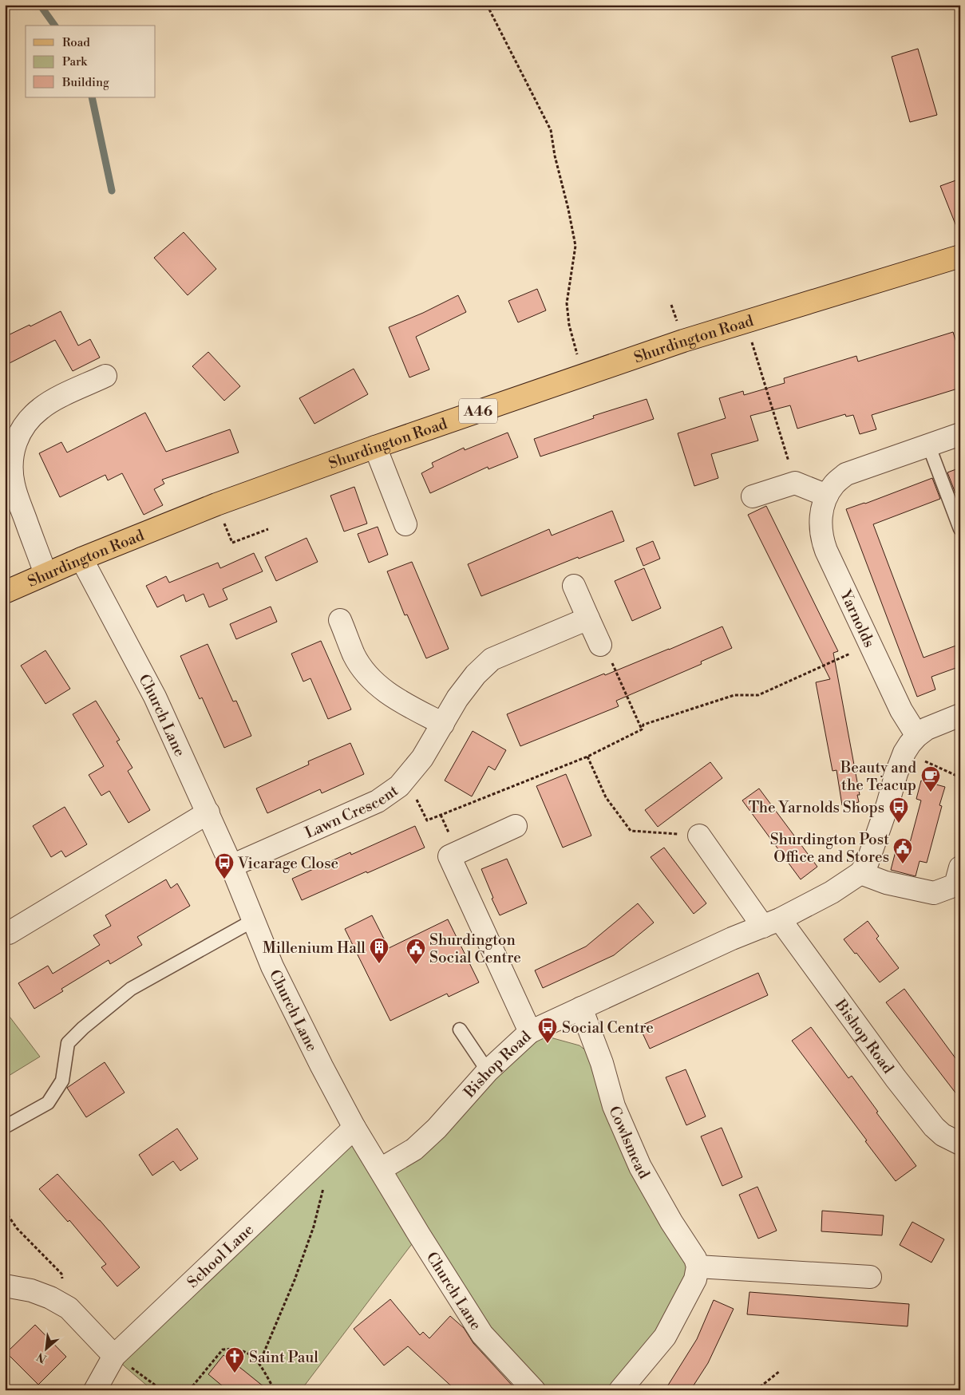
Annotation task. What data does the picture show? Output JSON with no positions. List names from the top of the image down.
{
  "streets": {
    "main road": ["Shurdington Road", "A46"],
    "street": [
      "Yarnolds",
      "Church Lane",
      "Lawn Crescent",
      "Bishop Road",
      "Cowlsmead",
      "School Lane"
    ]
  },
  "crossings": [
    ["Shurdington Road", "Church Lane"],
    ["Yarnolds", "Bishop Road"],
    ["Church Lane", "Lawn Crescent"],
    ["Church Lane", "Bishop Road"],
    ["Church Lane", "School Lane"],
    ["Bishop Road", "Cowlsmead"]
  ],
  "places": {
    "cafe": ["Beauty and the Teacup"],
    "bus stop": ["The Yarnolds Shops", "Vicarage Close", "Social Centre"],
    "public building": ["Shurdington Post Office and Stores", "Shurdington Social Centre"],
    "building": ["Millenium Hall"],
    "church": ["Saint Paul"]
  },
  "legend": ["Road", "Park", "Building"],
  "north": "bottom left"
}
